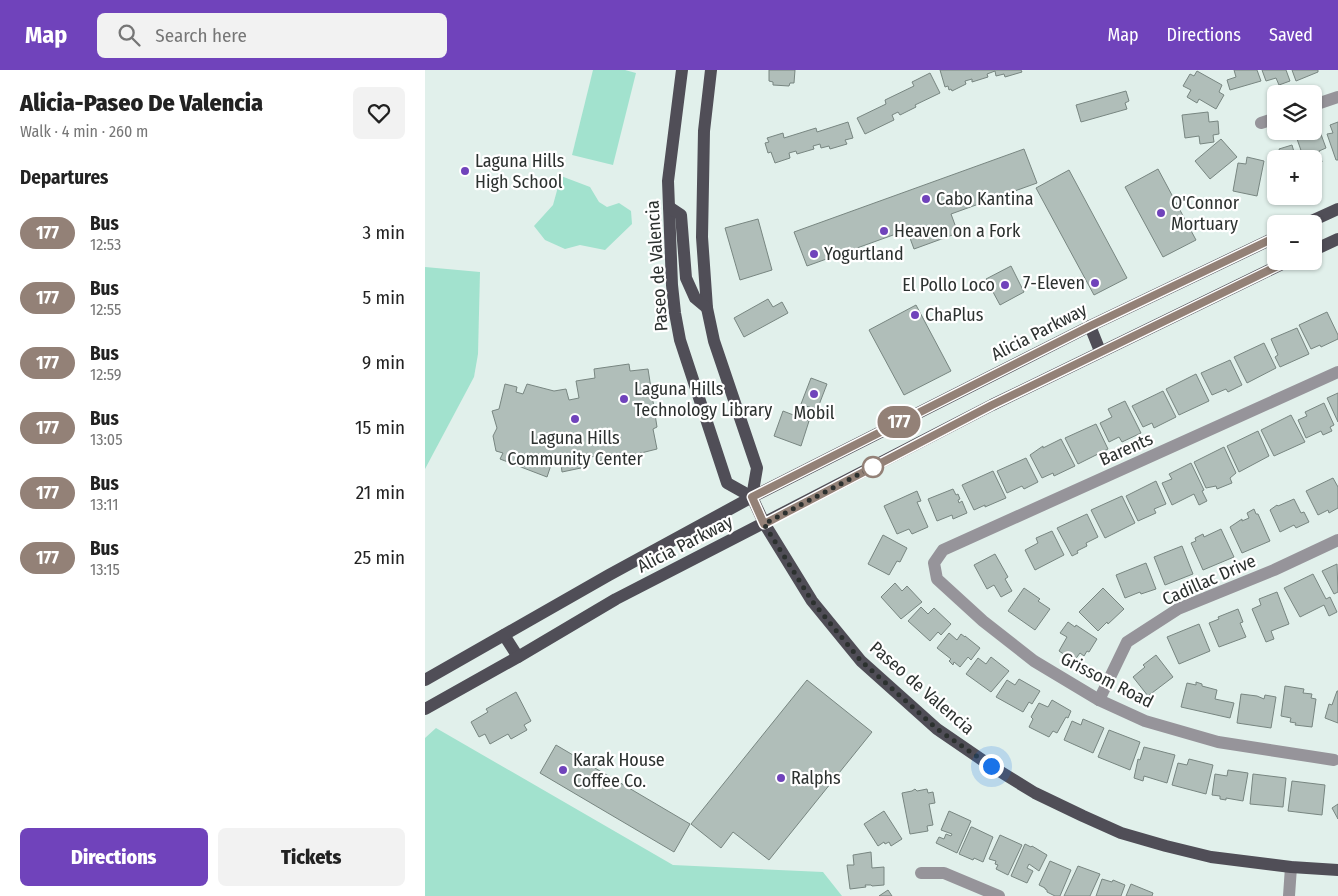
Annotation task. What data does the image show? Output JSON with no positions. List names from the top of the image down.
{
  "streets": {
    "main road": ["Paseo de Valencia", "Alicia Parkway"],
    "street": ["Barents", "Cadillac Drive", "Grissom Road"]
  },
  "crossings": [
    ["Paseo de Valencia", "Alicia Parkway"],
    ["Barents", "Grissom Road"],
    ["Cadillac Drive", "Grissom Road"]
  ],
  "places": [
    "Laguna Hills High School",
    "Cabo Kantina",
    "O'Connor Mortuary",
    "Heaven on a Fork",
    "Yogurtland",
    "7-Eleven",
    "El Pollo Loco",
    "ChaPlus",
    "Mobil",
    "Laguna Hills Technology Library",
    "Laguna Hills Community Center",
    "Karak House Coffee Co.",
    "Ralphs"
  ],
  "lines": ["bus line 177"],
  "page": {
    "header": "Map",
    "search": "Search here",
    "nav": ["Map", "Directions", "Saved"],
    "heading": [
      ["Alicia-Paseo De Valencia", "Walk · 4 min · 260 m"],
      "Departures"
    ],
    "on_map": "177",
    "map_buttons": ["+", "−"],
    "list": [
      {
        "mark": "177",
        "name": "Bus",
        "note": "12:53",
        "value": "3 min"
      },
      {
        "mark": "177",
        "name": "Bus",
        "note": "12:55",
        "value": "5 min"
      },
      {
        "mark": "177",
        "name": "Bus",
        "note": "12:59",
        "value": "9 min"
      },
      {
        "mark": "177",
        "name": "Bus",
        "note": "13:05",
        "value": "15 min"
      },
      {
        "mark": "177",
        "name": "Bus",
        "note": "13:11",
        "value": "21 min"
      },
      {
        "mark": "177",
        "name": "Bus",
        "note": "13:15",
        "value": "25 min"
      }
    ],
    "buttons": ["Directions", "Tickets"]
  }
}
